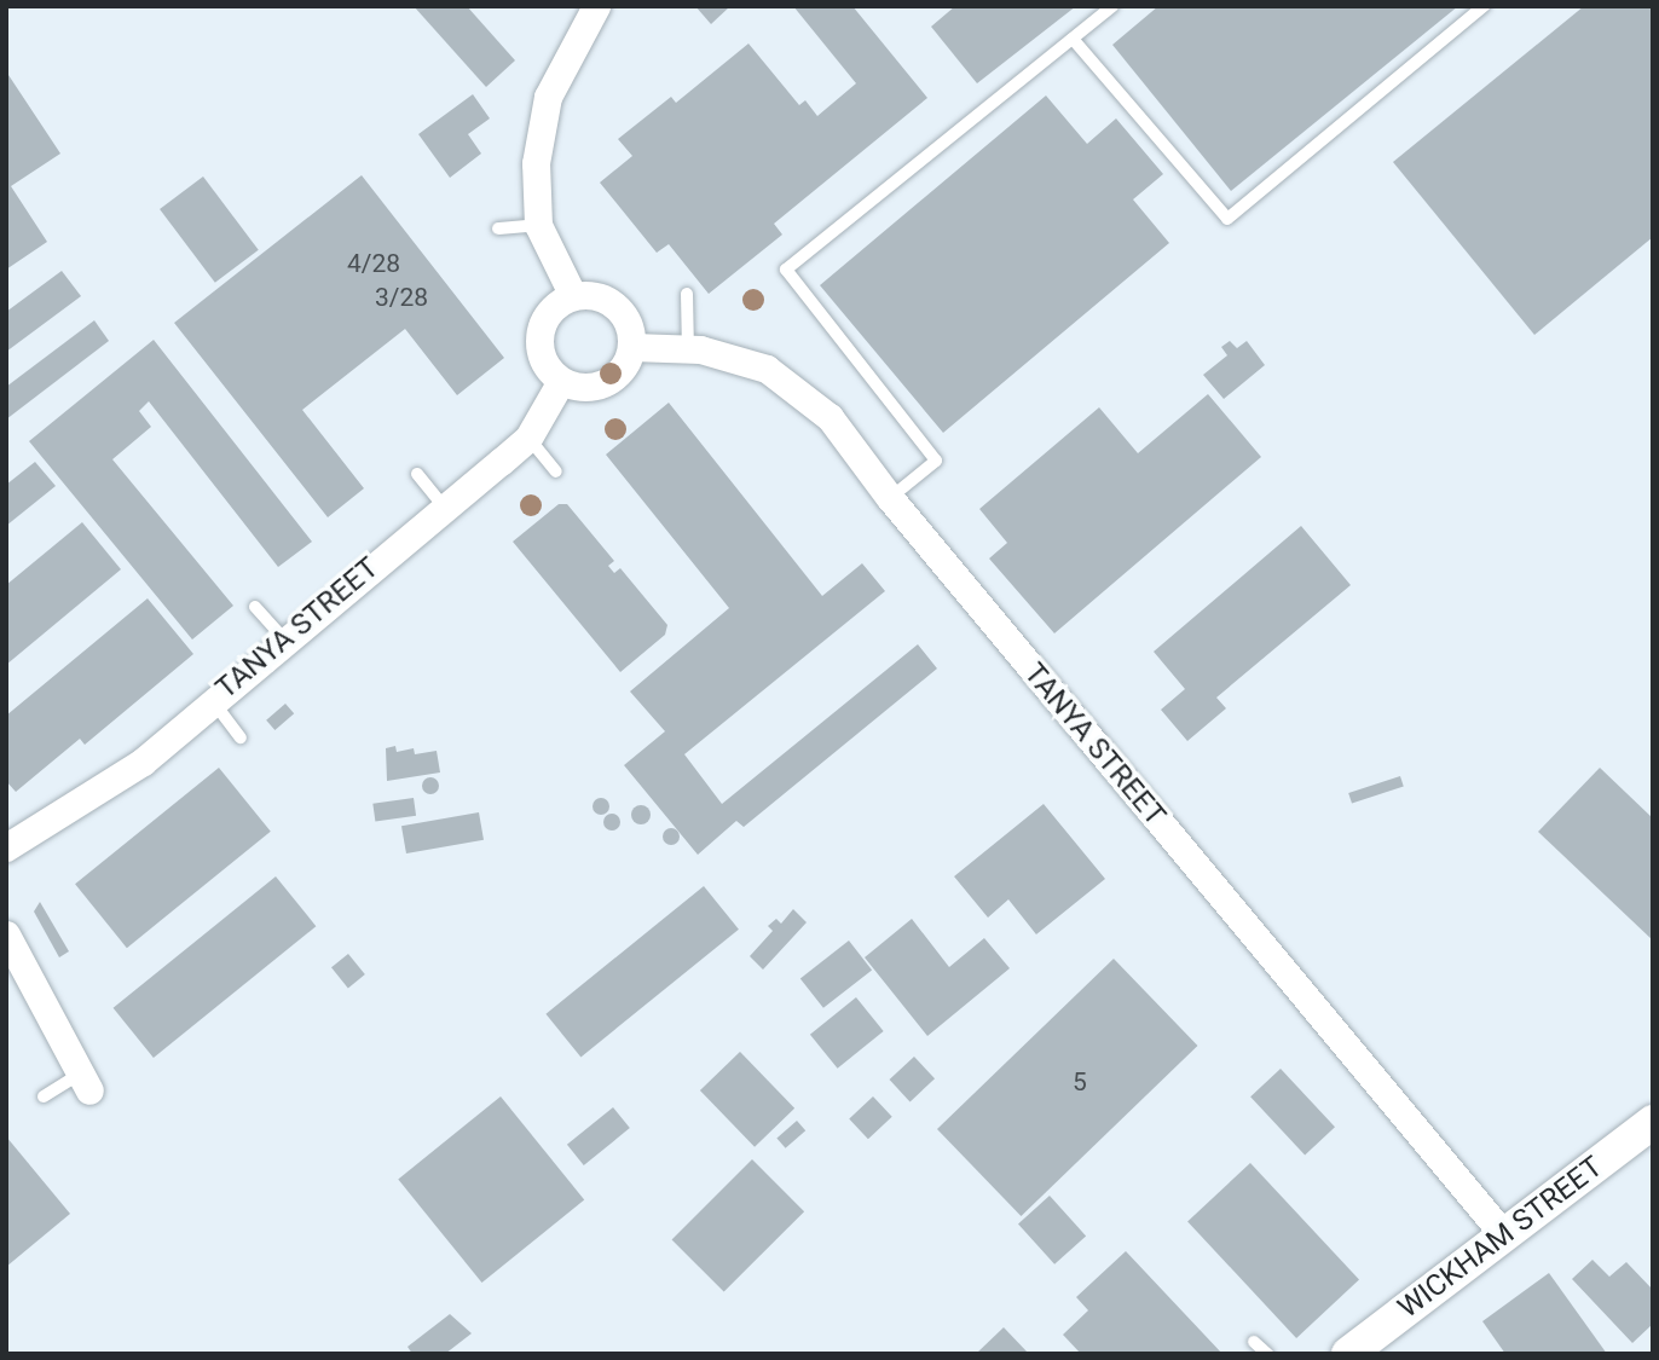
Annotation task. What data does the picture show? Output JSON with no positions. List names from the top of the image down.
{
  "streets": {
    "street": ["TANYA STREET", "WICKHAM STREET"]
  },
  "crossings": [
    ["TANYA STREET", "WICKHAM STREET"]
  ],
  "house_numbers": ["4/28", "3/28", "5"]
}
